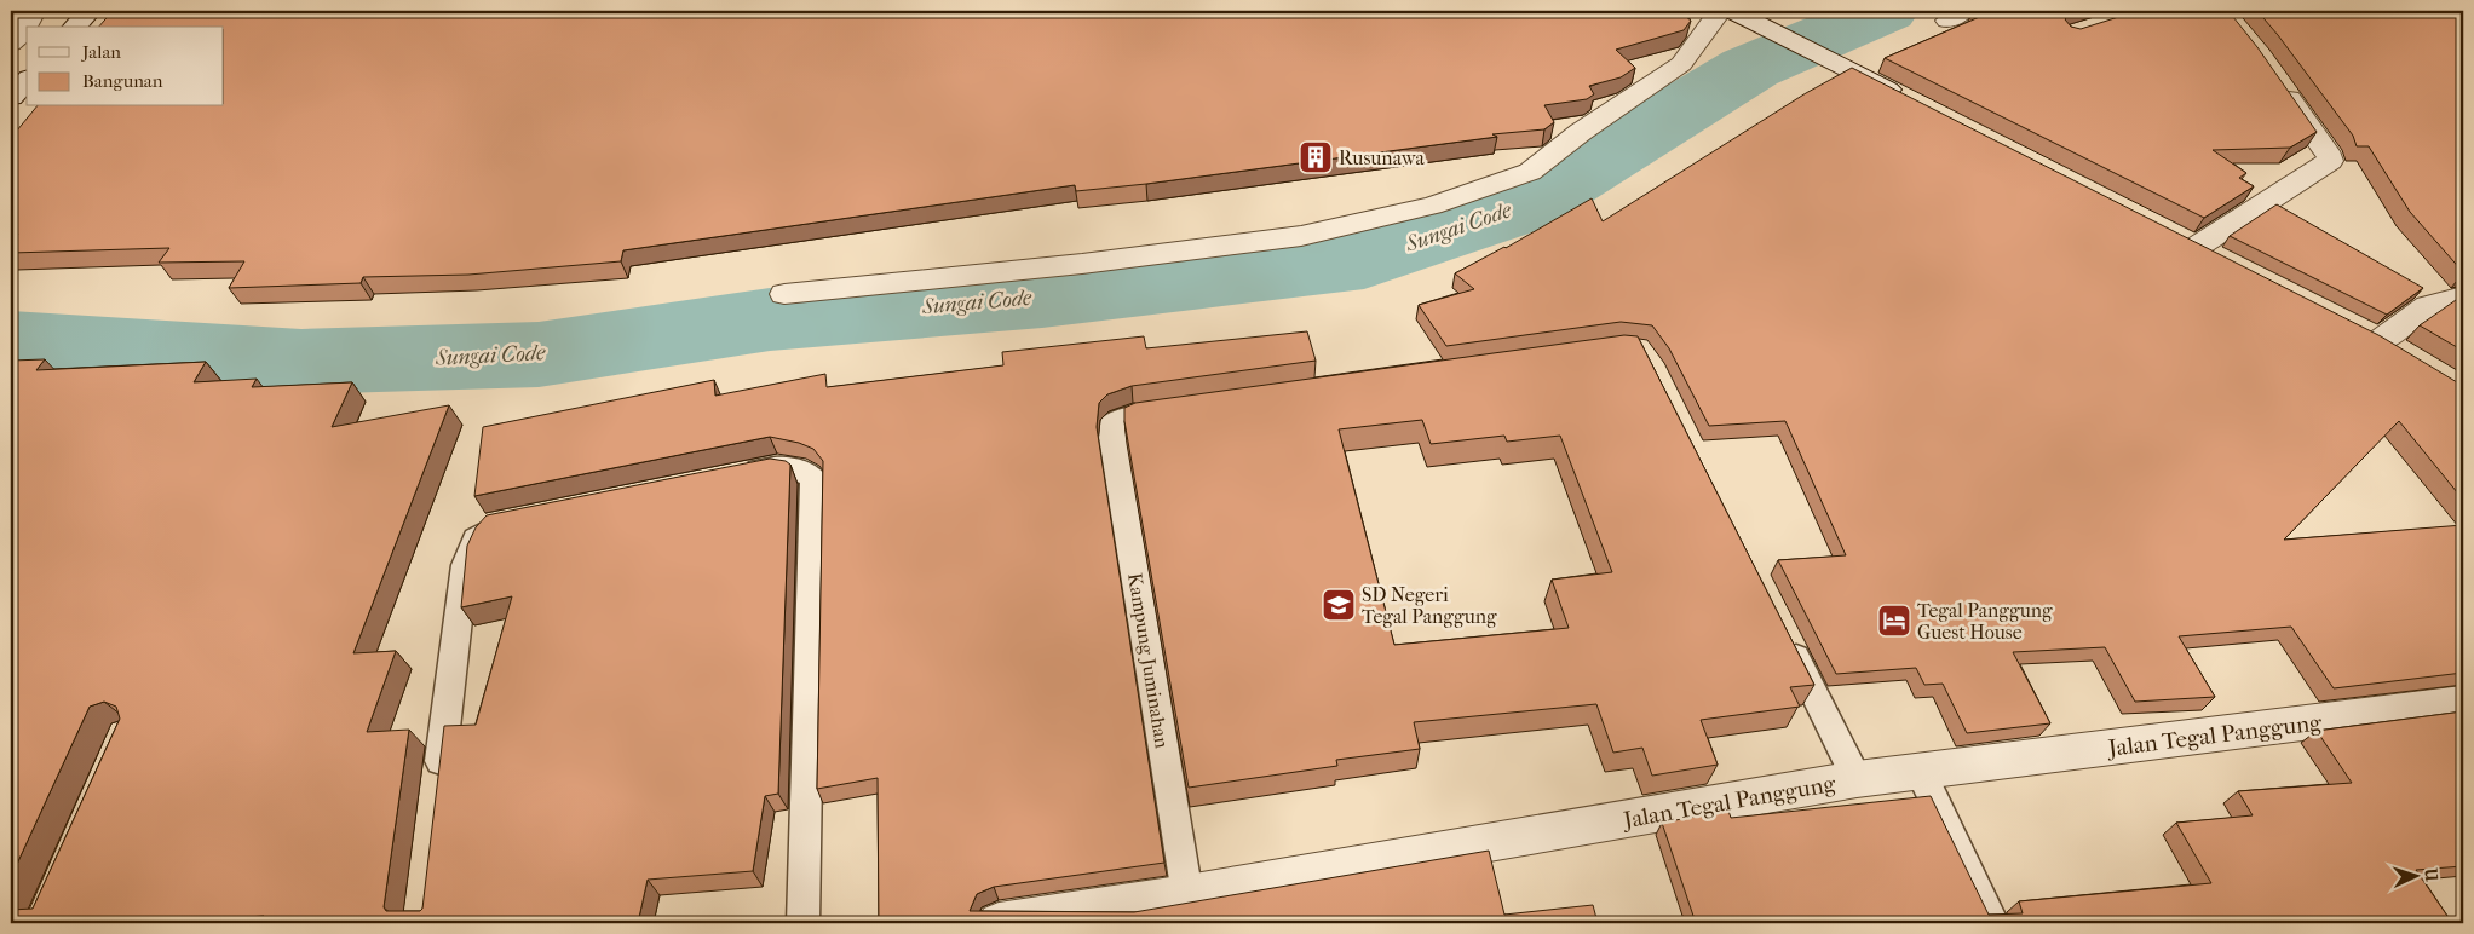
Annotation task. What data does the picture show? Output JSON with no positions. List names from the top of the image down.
{
  "streets": {
    "street": ["Jalan Tegal Panggung"],
    "lane": ["Kampung Juminahan"]
  },
  "crossings": [
    ["Kampung Juminahan", "Jalan Tegal Panggung"]
  ],
  "water": ["Sungai Code"],
  "places": {
    "building": ["Rusunawa"],
    "school or university": ["SD Negeri Tegal Panggung"],
    "hotel": ["Tegal Panggung Guest House"]
  },
  "legend": ["Jalan", "Bangunan"],
  "north": "right"
}
